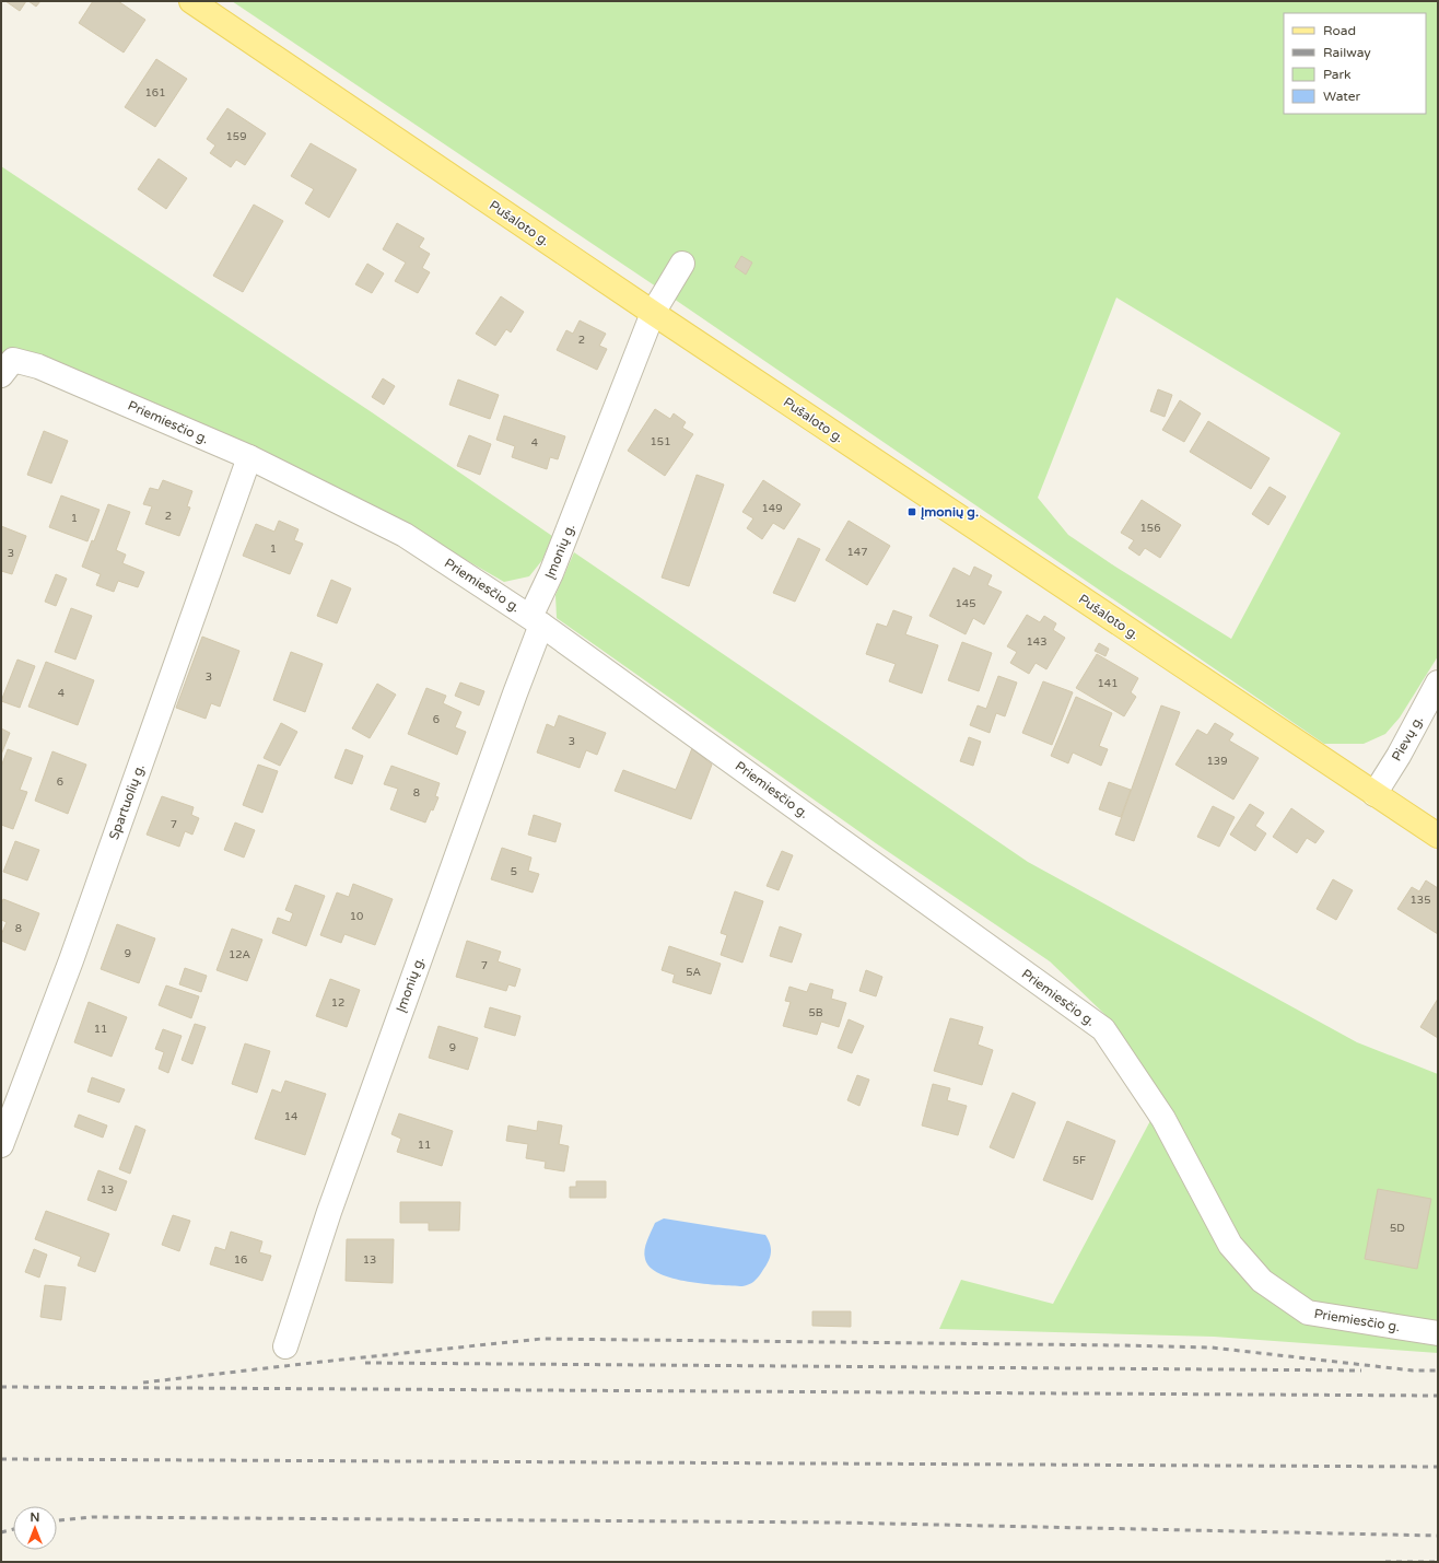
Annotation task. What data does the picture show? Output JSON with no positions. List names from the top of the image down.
{
  "streets": {
    "main road": ["Pušaloto g."],
    "street": [
      "Priemiesčio g.",
      "Įmonių g.",
      "Pievų g.",
      "Spartuolių g."
    ]
  },
  "crossings": [
    ["Pušaloto g.", "Įmonių g."],
    ["Pušaloto g.", "Pievų g."],
    ["Priemiesčio g.", "Įmonių g."],
    ["Priemiesčio g.", "Spartuolių g."]
  ],
  "places": {
    "transit": ["Įmonių g."]
  },
  "house_numbers": [
    "161",
    "159",
    "2",
    "151",
    "4",
    "149",
    "2",
    "1",
    "156",
    "1",
    "147",
    "3",
    "145",
    "143",
    "3",
    "141",
    "4",
    "6",
    "3",
    "139",
    "6",
    "8",
    "7",
    "5",
    "135",
    "10",
    "8",
    "9",
    "12A",
    "7",
    "5A",
    "12",
    "5B",
    "11",
    "9",
    "14",
    "11",
    "5F",
    "13",
    "5D",
    "16",
    "13"
  ],
  "legend": [
    "Road",
    "Railway",
    "Park",
    "Water"
  ],
  "north": "top"
}
